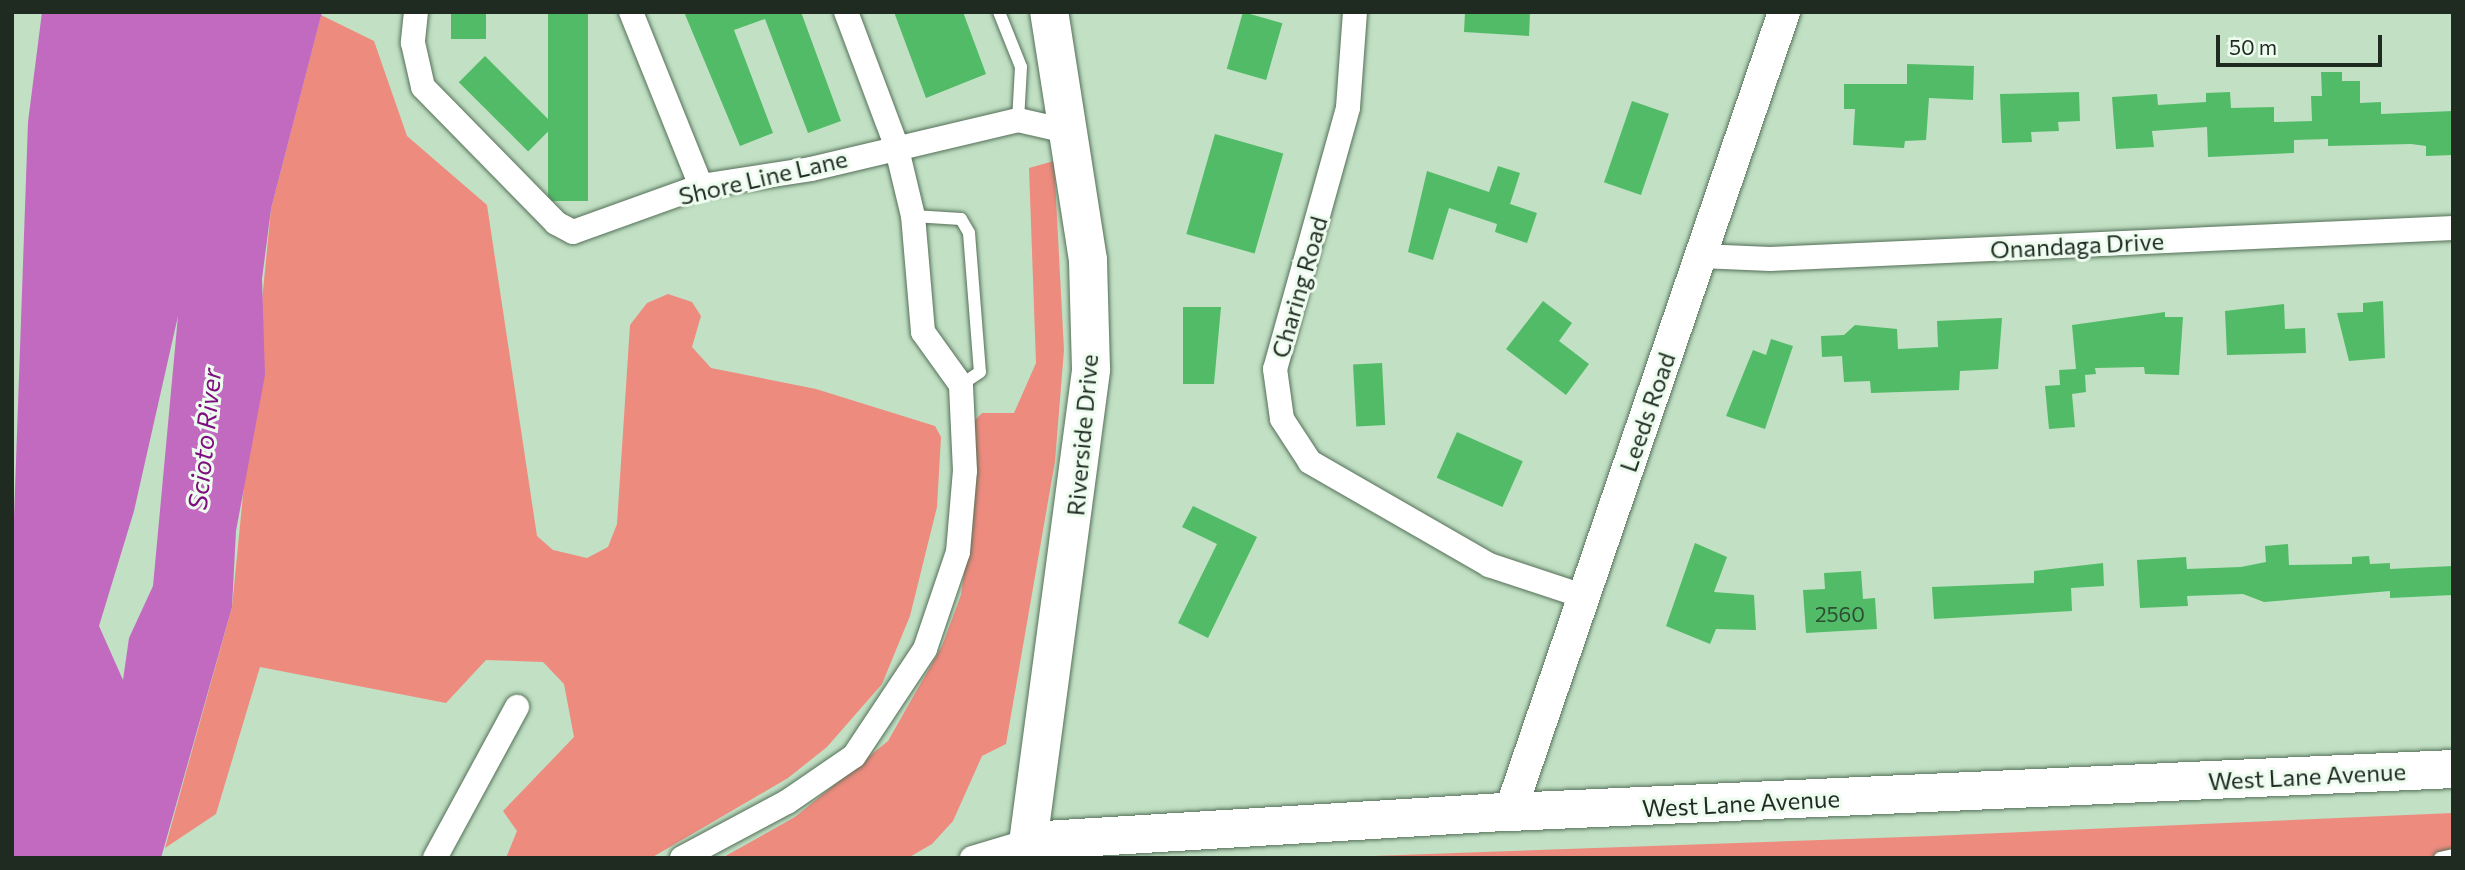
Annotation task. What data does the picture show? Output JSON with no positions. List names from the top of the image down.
{
  "streets": {
    "main road": ["Riverside Drive", "West Lane Avenue"],
    "street": [
      "Shore Line Lane",
      "Onandaga Drive",
      "Charing Road",
      "Leeds Road"
    ]
  },
  "crossings": [
    ["Shore Line Lane", "Riverside Drive"],
    ["Onandaga Drive", "Leeds Road"],
    ["Charing Road", "Leeds Road"],
    ["Leeds Road", "West Lane Avenue"],
    ["Riverside Drive", "West Lane Avenue"]
  ],
  "water": ["Scioto River"],
  "house_numbers": ["2560"],
  "scale_bar": "50 m"
}
